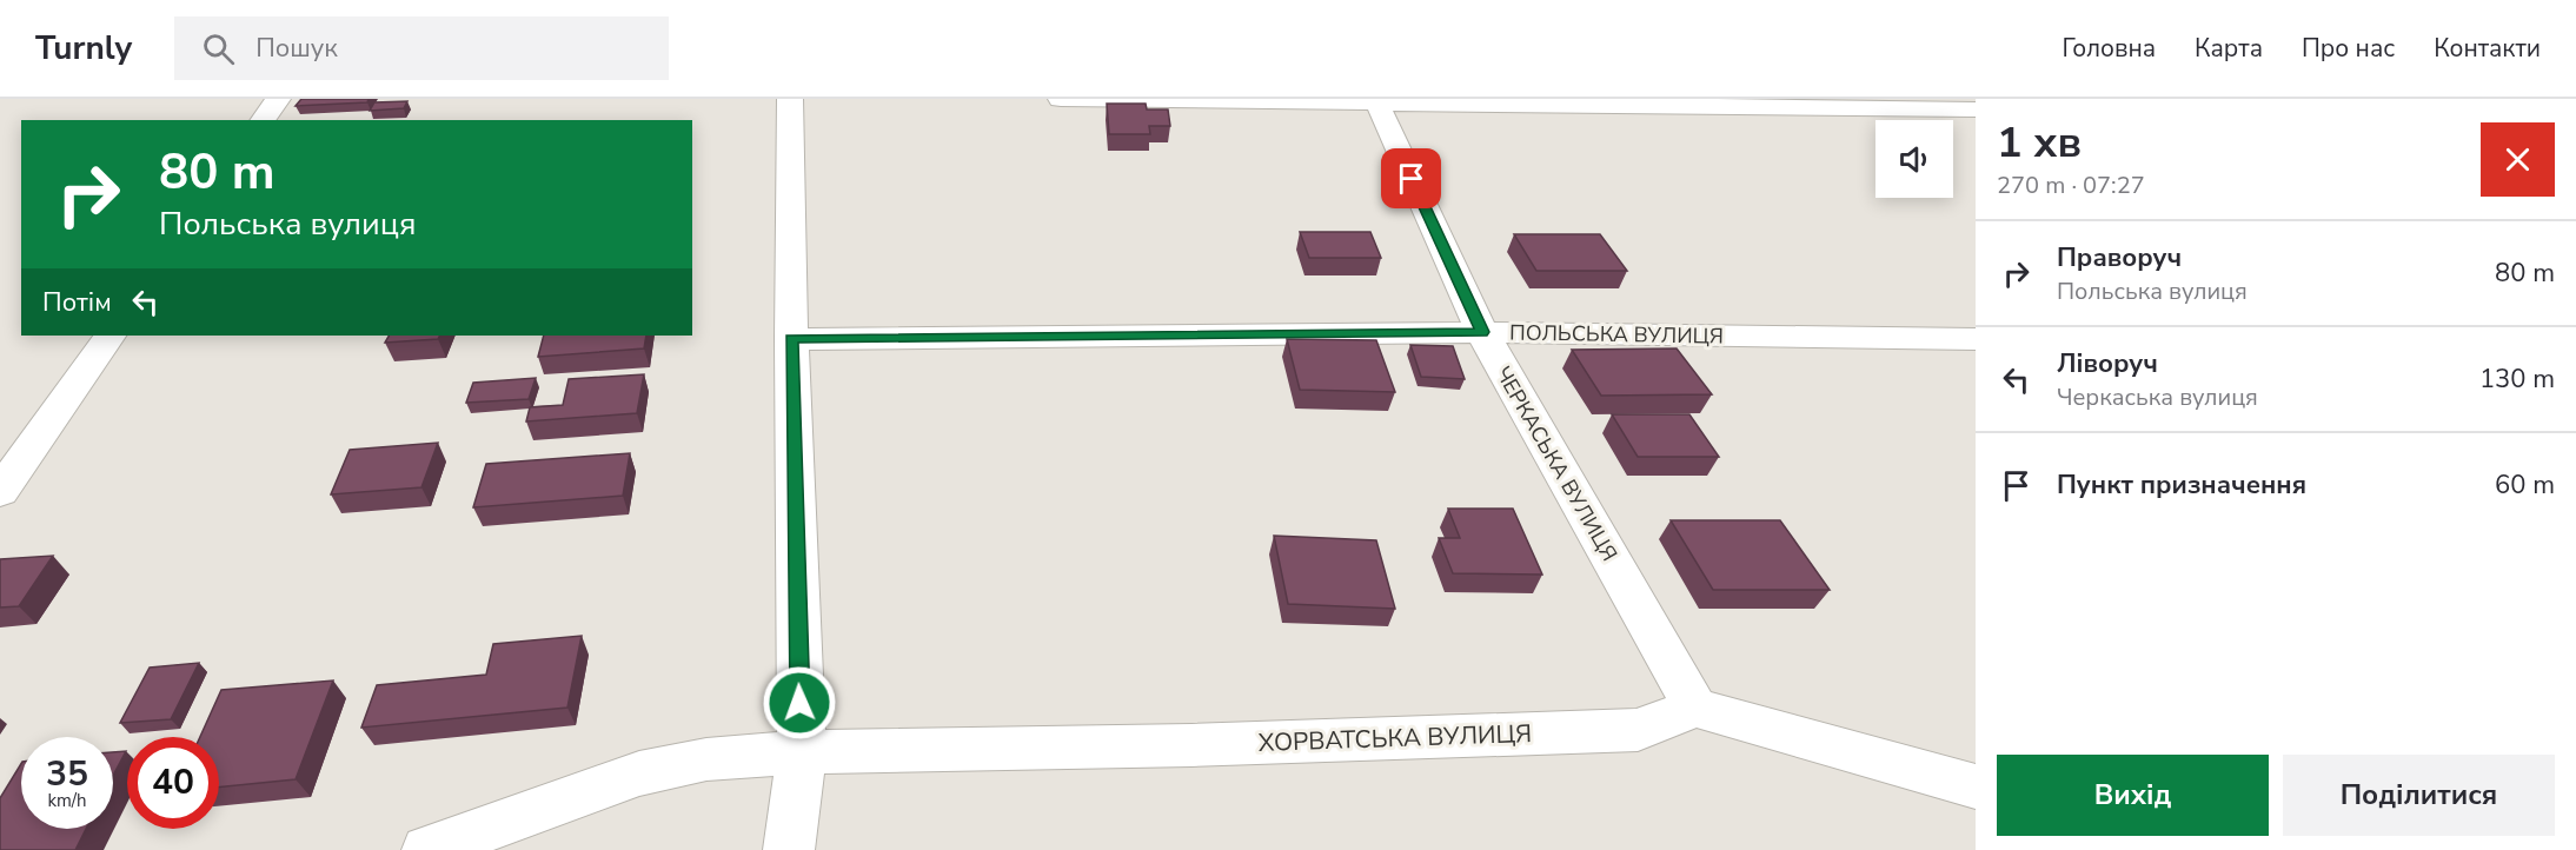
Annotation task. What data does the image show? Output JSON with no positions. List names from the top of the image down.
{
  "streets": {
    "street": ["ПОЛЬСЬКА ВУЛИЦЯ", "ЧЕРКАСЬКА ВУЛИЦЯ", "ХОРВАТСЬКА ВУЛИЦЯ"]
  },
  "crossings": [
    ["ПОЛЬСЬКА ВУЛИЦЯ", "ЧЕРКАСЬКА ВУЛИЦЯ"],
    ["ЧЕРКАСЬКА ВУЛИЦЯ", "ХОРВАТСЬКА ВУЛИЦЯ"]
  ],
  "page": {
    "header": "Turnly",
    "search": "Пошук",
    "nav": [
      "Головна",
      "Карта",
      "Про нас",
      "Контакти"
    ],
    "heading": ["1 хв", "270 m · 07:27"],
    "turn": ["80 m", "Польська вулиця"],
    "list": [
      {
        "name": "Праворуч",
        "note": "Польська вулиця",
        "value": "80 m"
      },
      {
        "name": "Ліворуч",
        "note": "Черкаська вулиця",
        "value": "130 m"
      },
      {
        "name": "Пункт призначення",
        "value": "60 m"
      }
    ],
    "then": "Потім",
    "speed": "35 km/h",
    "limit": "40",
    "buttons": ["Вихід", "Поділитися"]
  }
}
